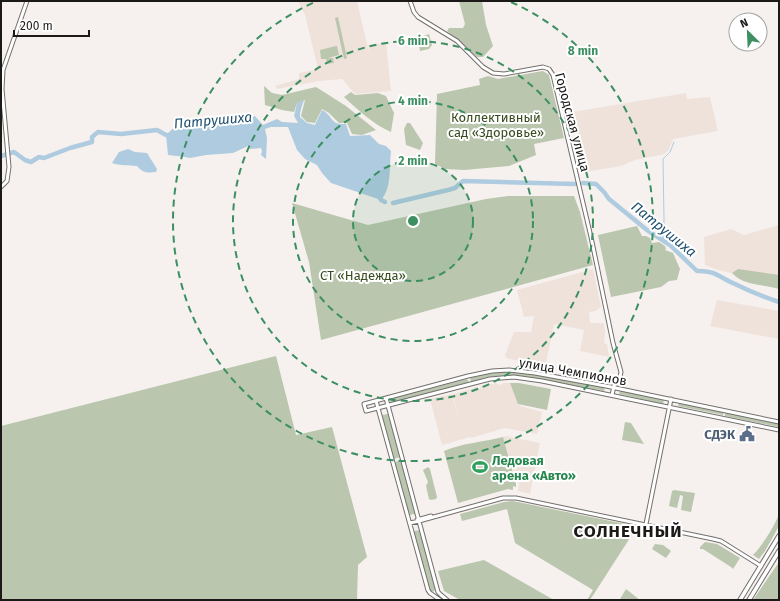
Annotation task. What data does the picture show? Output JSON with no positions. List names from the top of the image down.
{
  "streets": {
    "street": ["Городская улица", "улица Чемпионов"]
  },
  "crossings": [
    ["Городская улица", "улица Чемпионов"]
  ],
  "districts": ["СОЛНЕЧНЫЙ"],
  "water": ["Патрушиха"],
  "parks": ["Коллективный сад «Здоровье»", "СТ «Надежда»"],
  "places": {
    "public building": ["СДЭК"],
    "sports": ["Ледовая арена «Авто»"]
  },
  "scale_bar": "200 m",
  "north": "top left",
  "rings": [
    "6 min",
    "8 min",
    "4 min",
    "2 min"
  ]
}
